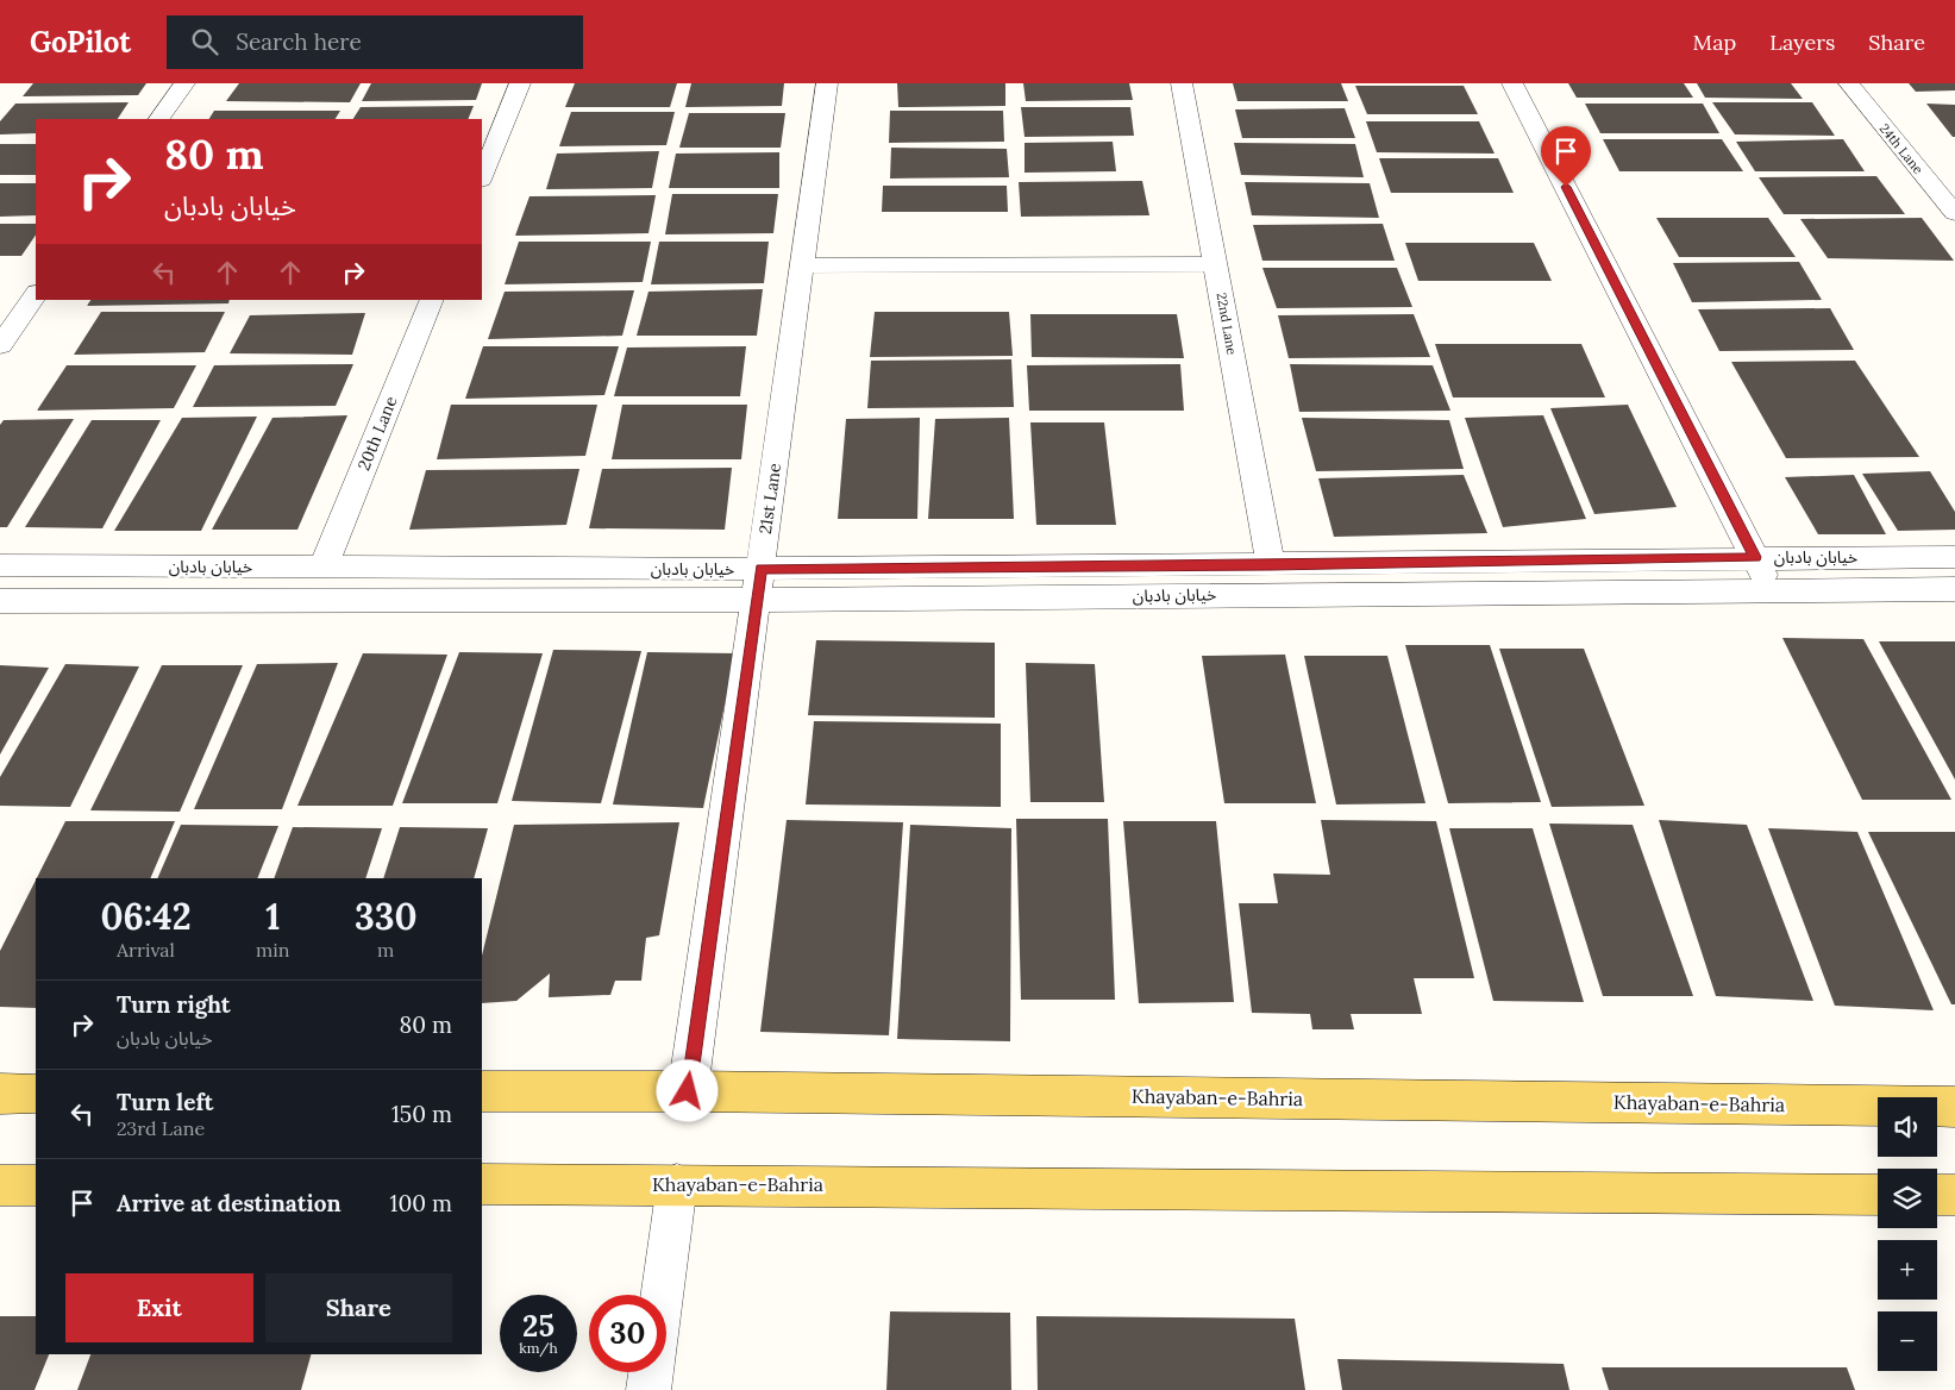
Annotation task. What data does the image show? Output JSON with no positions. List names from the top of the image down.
{
  "streets": {
    "main road": ["Khayaban-e-Bahria"],
    "street": [
      "24th Lane",
      "22nd Lane",
      "20th Lane",
      "21st Lane",
      "خیابان بادبان"
    ]
  },
  "crossings": [
    ["22nd Lane", "خیابان بادبان"],
    ["20th Lane", "خیابان بادبان"],
    ["21st Lane", "خیابان بادبان"],
    ["21st Lane", "Khayaban-e-Bahria"]
  ],
  "page": {
    "header": "GoPilot",
    "search": "Search here",
    "nav": ["Map", "Layers", "Share"],
    "turn": ["80 m", "خیابان بادبان"],
    "eta": [
      "06:42",
      "Arrival",
      "1",
      "min",
      "330",
      "m"
    ],
    "list": [
      {
        "name": "Turn right",
        "note": "خیابان بادبان",
        "value": "80 m"
      },
      {
        "name": "Turn left",
        "note": "23rd Lane",
        "value": "150 m"
      },
      {
        "name": "Arrive at destination",
        "value": "100 m"
      }
    ],
    "map_buttons": ["+", "−"],
    "buttons": ["Exit", "Share"],
    "speed": "25 km/h",
    "limit": "30"
  }
}
